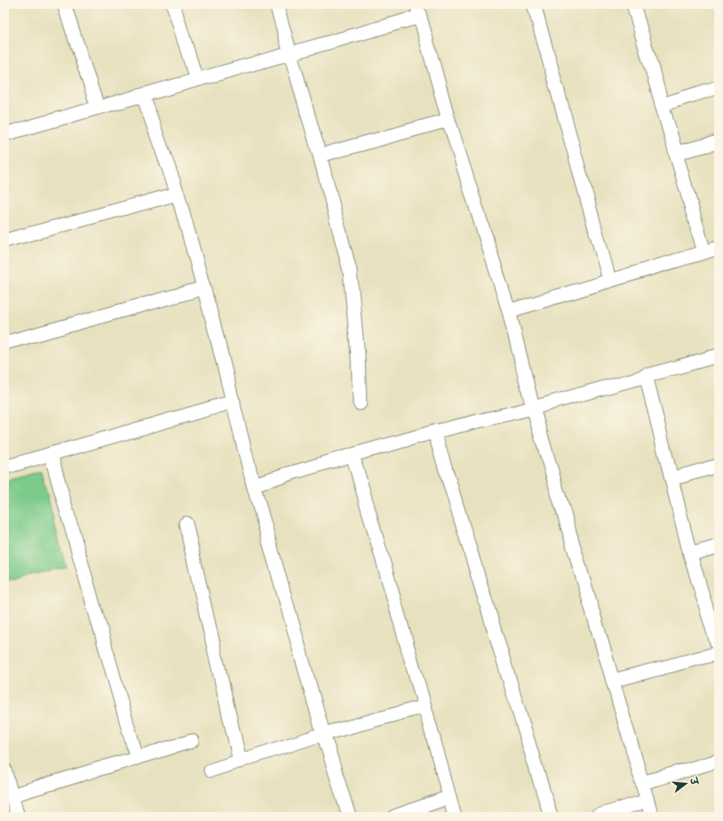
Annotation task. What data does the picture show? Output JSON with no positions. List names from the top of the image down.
{
  "north": "right"
}
